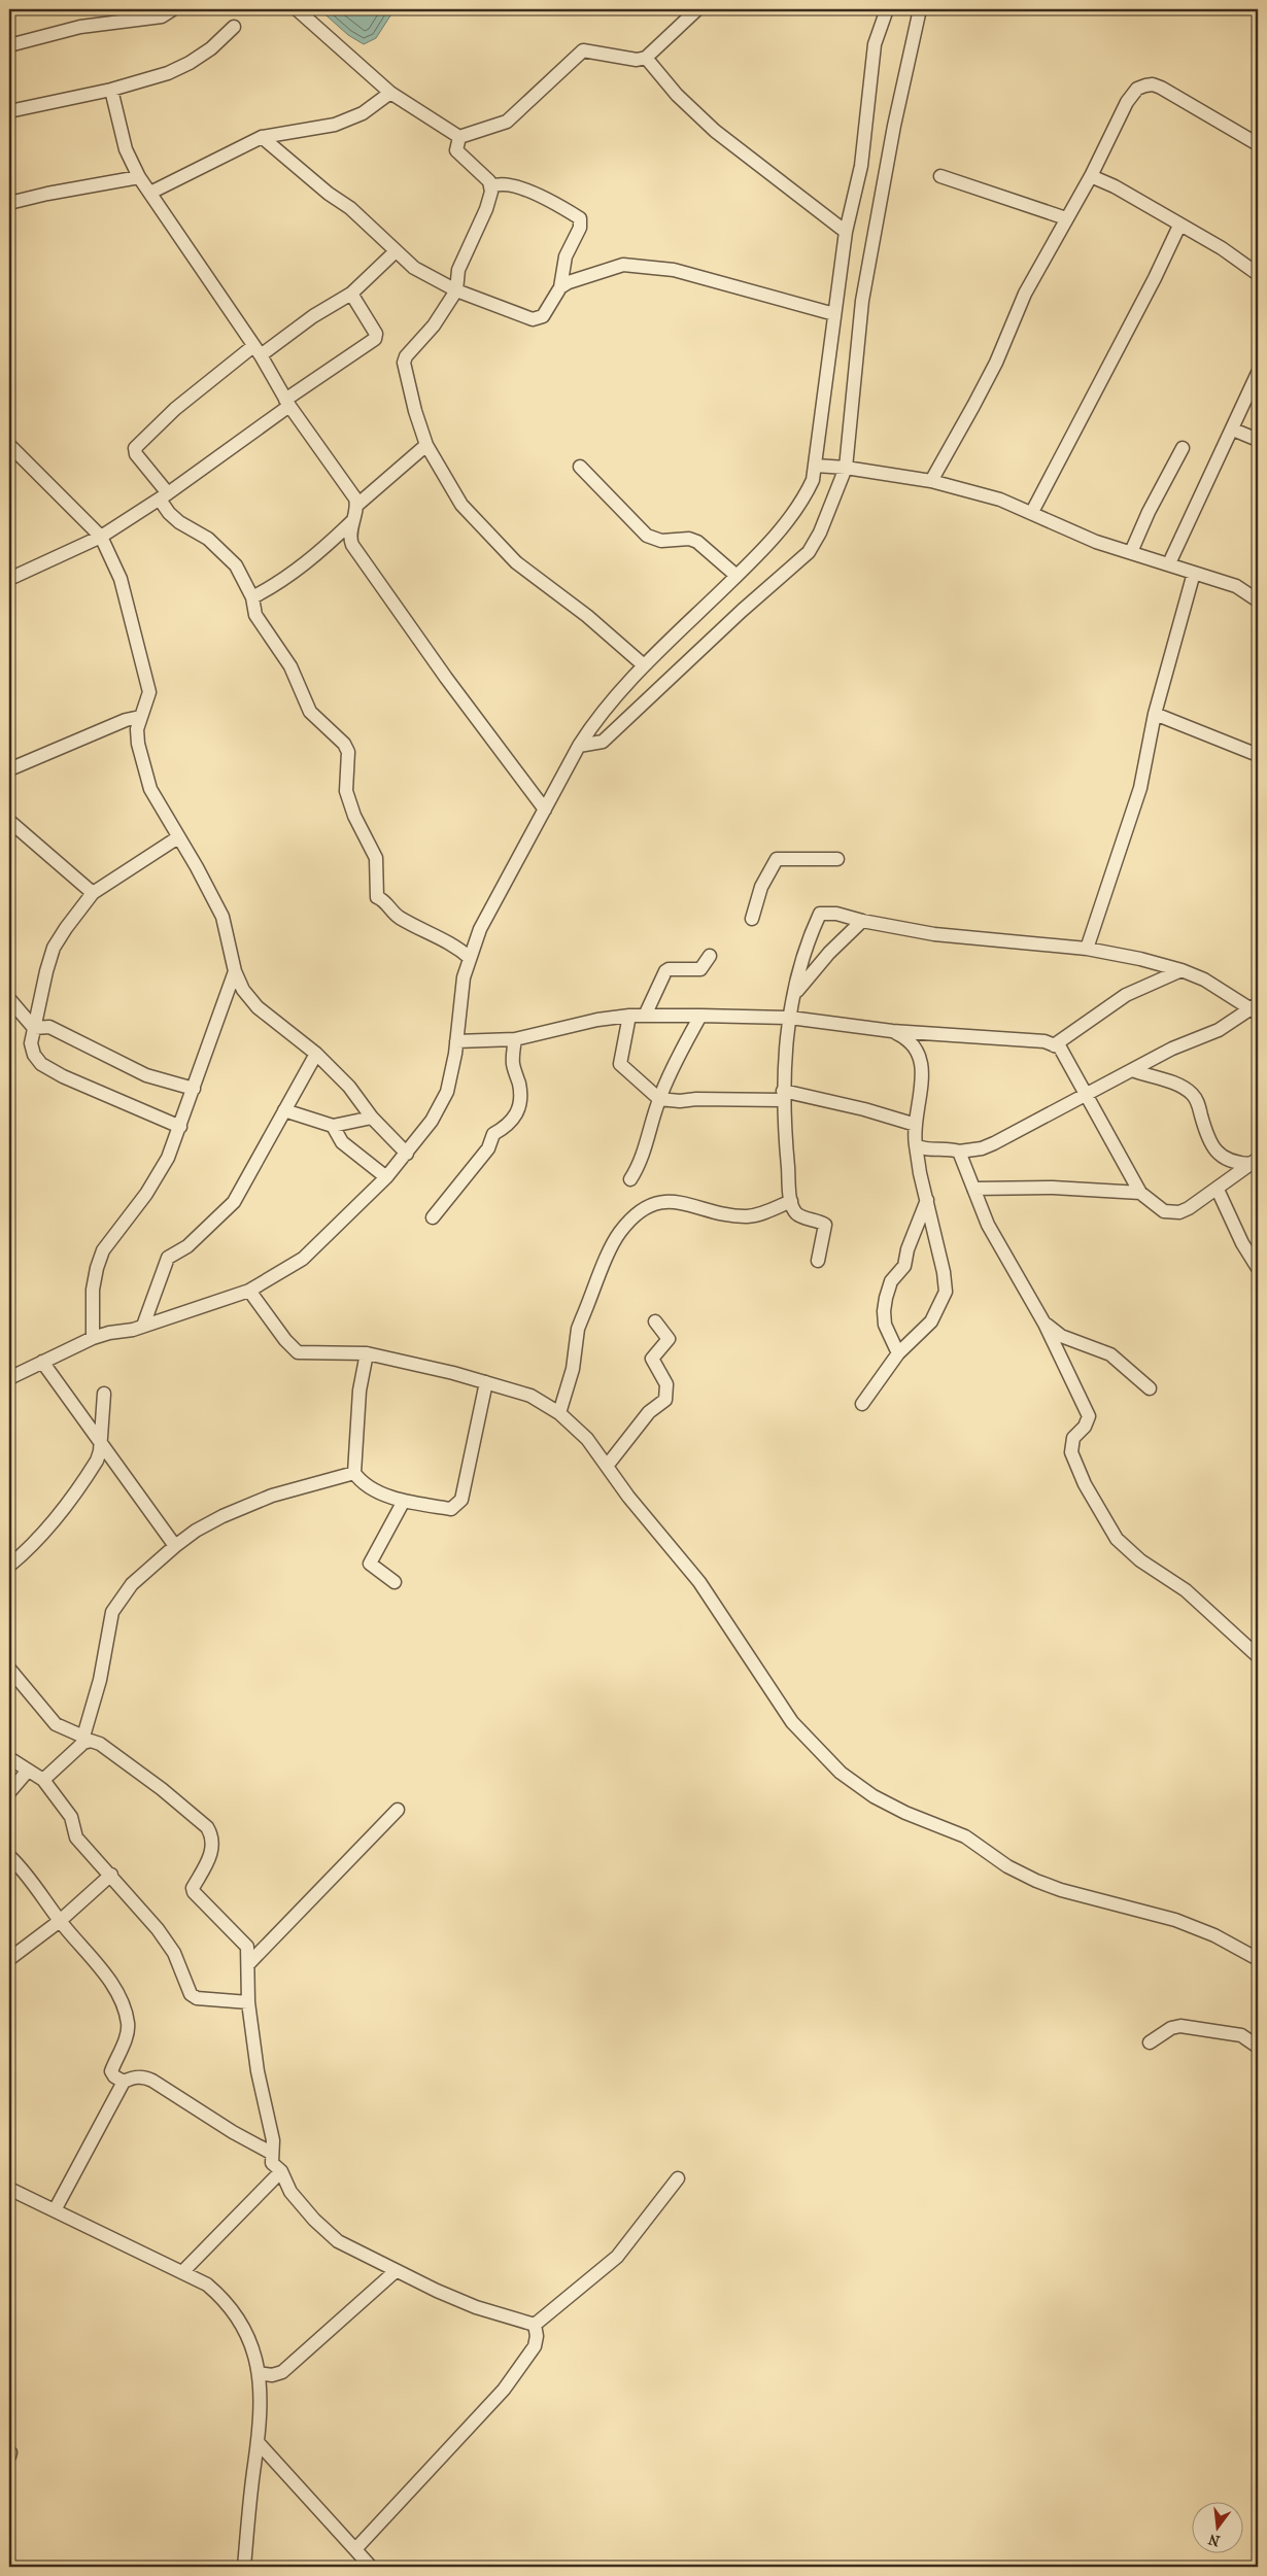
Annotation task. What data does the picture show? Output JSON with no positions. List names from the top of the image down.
{
  "north": "bottom"
}
